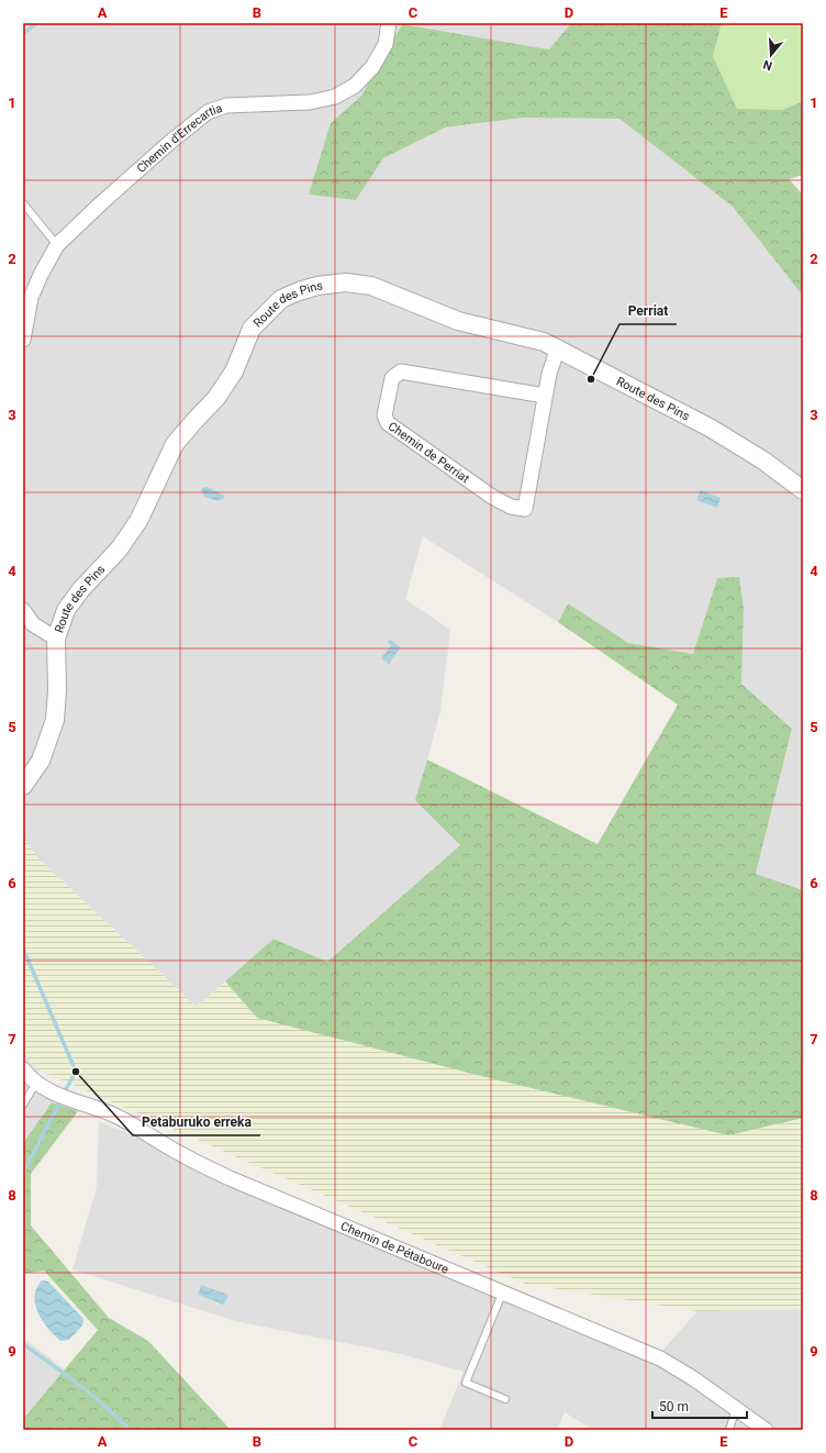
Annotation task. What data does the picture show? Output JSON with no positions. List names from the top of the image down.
{
  "streets": {
    "street": [
      "Chemin d'Errecartia",
      "Route des Pins",
      "Chemin de Perriat",
      "Chemin de Pétaboure"
    ]
  },
  "crossings": [
    ["Route des Pins", "Chemin de Perriat"]
  ],
  "places": ["Perriat", "Petaburuko erreka"],
  "scale_bar": "50 m",
  "north": "bottom",
  "grid": {
    "columns": [
      "A",
      "B",
      "C",
      "D",
      "E"
    ],
    "rows": [
      "1",
      "2",
      "3",
      "4",
      "5",
      "6",
      "7",
      "8",
      "9"
    ]
  }
}
